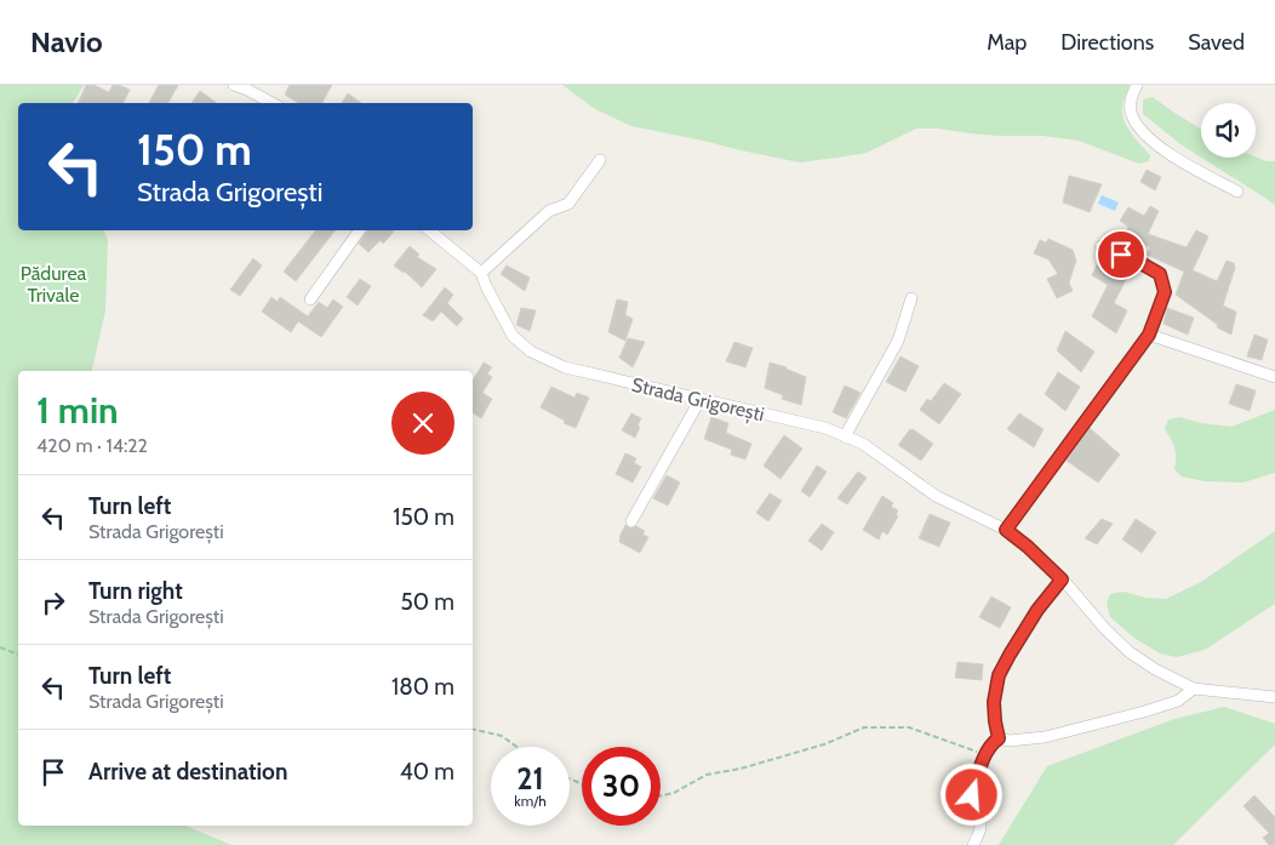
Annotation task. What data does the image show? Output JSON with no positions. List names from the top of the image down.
{
  "streets": {
    "street": ["Strada Grigorești"]
  },
  "parks": ["Pădurea Trivale"],
  "page": {
    "header": "Navio",
    "nav": ["Map", "Directions", "Saved"],
    "turn": ["150 m", "Strada Grigorești"],
    "heading": ["1 min", "420 m · 14:22"],
    "list": [
      {
        "name": "Turn left",
        "note": "Strada Grigorești",
        "value": "150 m"
      },
      {
        "name": "Turn right",
        "note": "Strada Grigorești",
        "value": "50 m"
      },
      {
        "name": "Turn left",
        "note": "Strada Grigorești",
        "value": "180 m"
      },
      {
        "name": "Arrive at destination",
        "value": "40 m"
      }
    ],
    "speed": "21 km/h",
    "limit": "30"
  }
}
